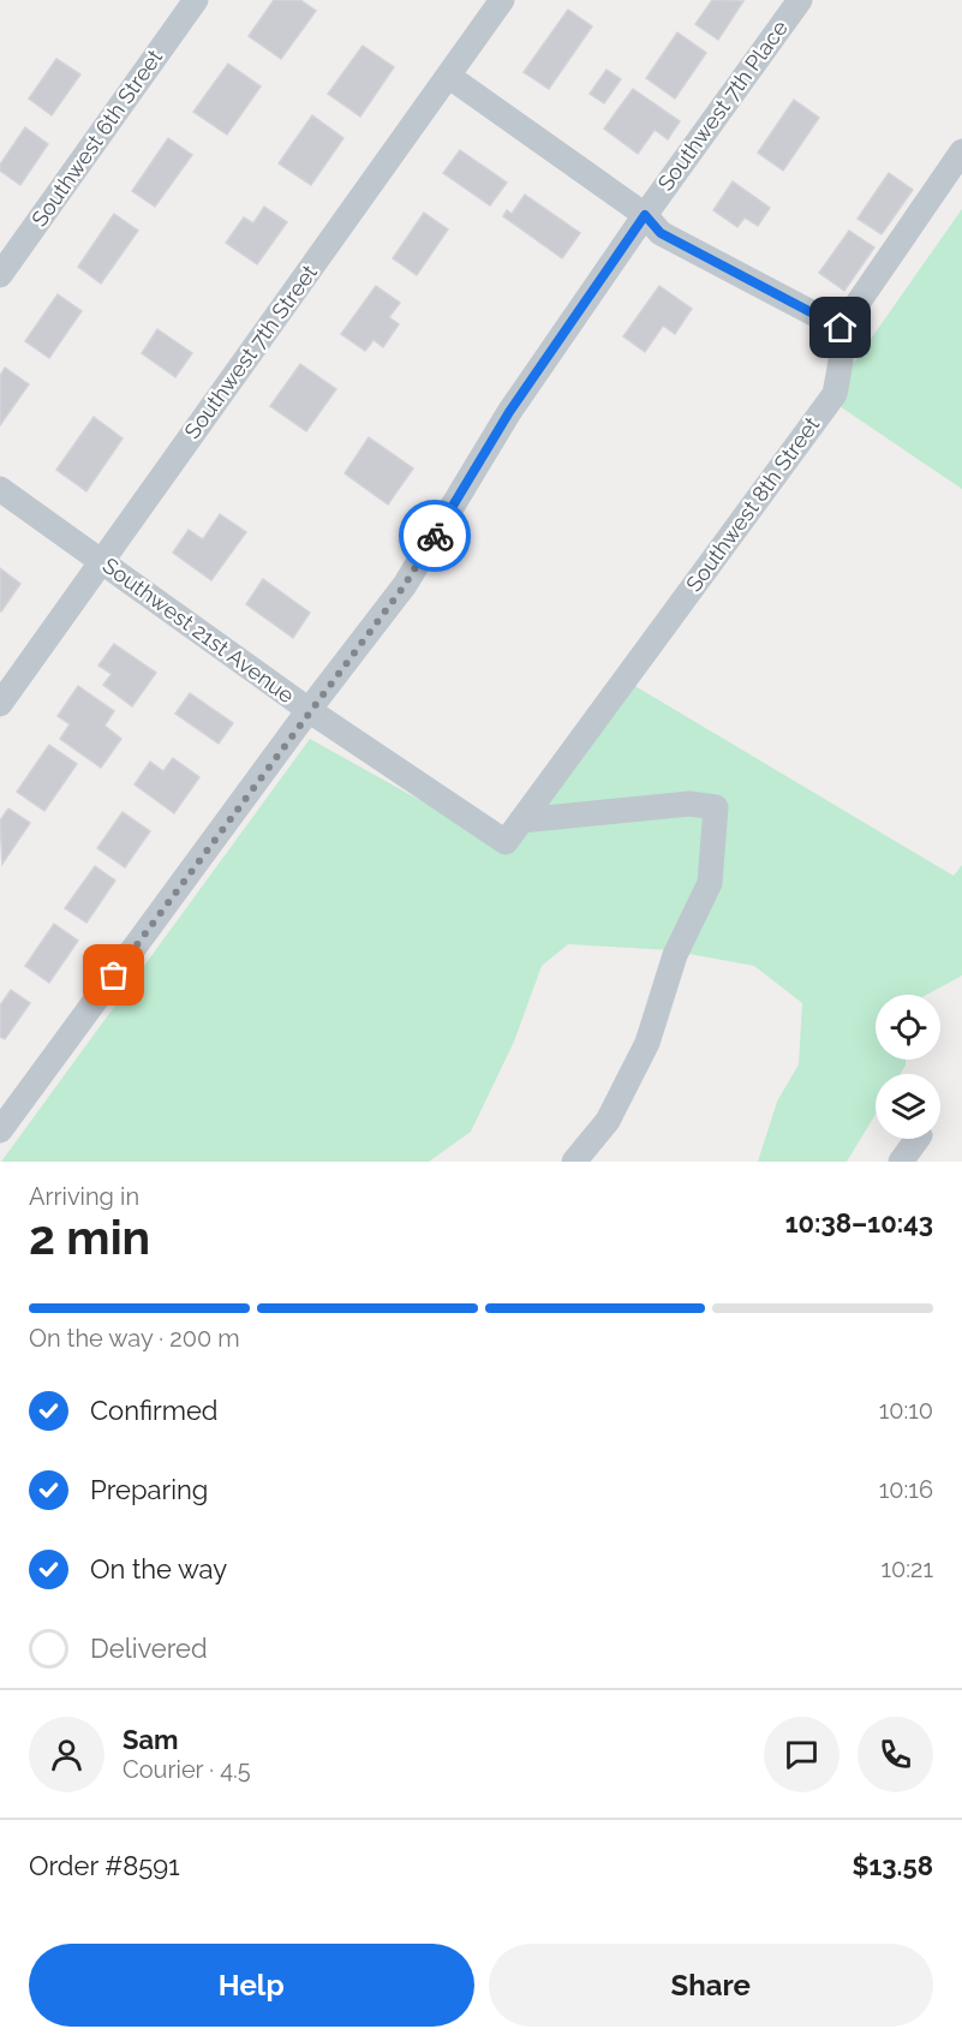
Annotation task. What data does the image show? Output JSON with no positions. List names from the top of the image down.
{
  "streets": {
    "street": [
      "Southwest 7th Place",
      "Southwest 6th Street",
      "Southwest 7th Street",
      "Southwest 8th Street",
      "Southwest 21st Avenue"
    ]
  },
  "crossings": [
    ["Southwest 7th Place", "Southwest 21st Avenue"],
    ["Southwest 7th Street", "Southwest 21st Avenue"],
    ["Southwest 8th Street", "Southwest 21st Avenue"]
  ],
  "page": {
    "heading": ["2 min", "Arriving in", "10:38–10:43"],
    "panel": [
      "Sam",
      "Courier · 4.5",
      "Order #8591",
      "$13.58"
    ],
    "bar": "On the way · 200 m",
    "list": [
      ["Confirmed", "10:10"],
      ["Preparing", "10:16"],
      ["On the way", "10:21"],
      "Delivered"
    ],
    "buttons": ["Help", "Share"]
  }
}
